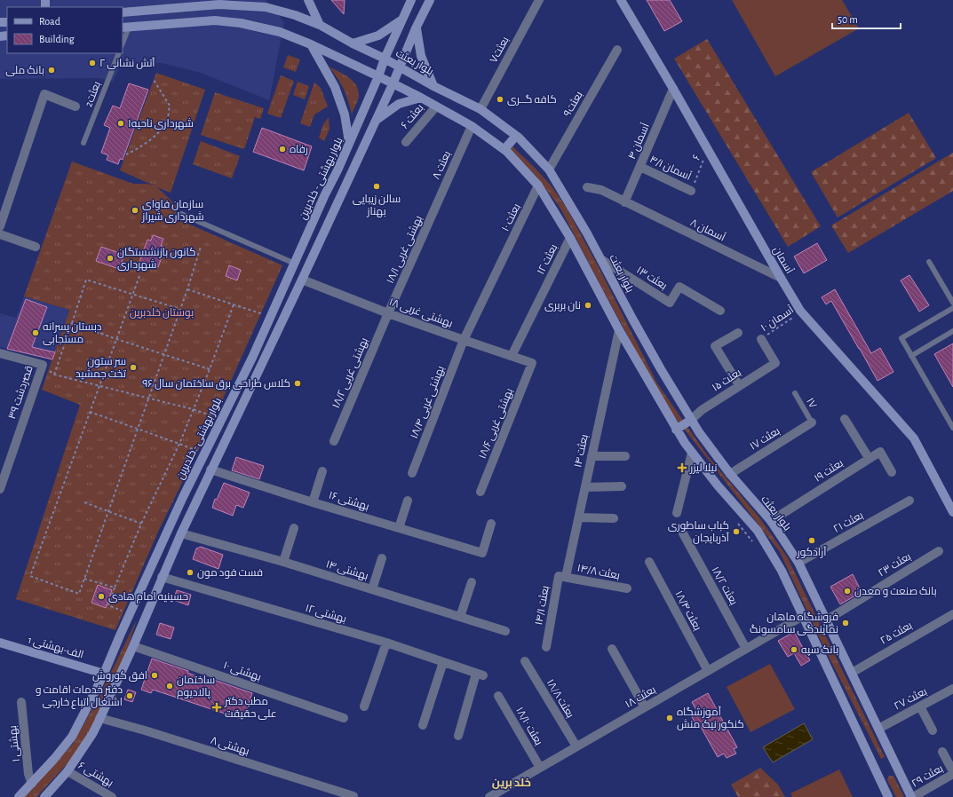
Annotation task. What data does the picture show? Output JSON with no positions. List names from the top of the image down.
{
  "streets": {
    "main road": [
      "بلوار بعثت",
      "بلوار بهشتی - خلدبرین",
      "آسمان",
      "1 الف-بهشتی"
    ],
    "street": [
      "بعثت۷",
      "بعثت۹",
      "۶ بعثت",
      "۴ آسمان",
      "۸ بعثت",
      "۴/۱ آسمان",
      "۱۰ بعثت",
      "۸ آسمان",
      "بهشتی غربی ۱۸/۱",
      "۱۲ بعثت",
      "۱۳ بعثت",
      "بهشتی غربی ۱۸",
      "بهشتی غربی ۱۸/۲",
      "بعثت ۱۵",
      "قصردشت ۳۹",
      "بهشتی غربی ۱۸/۴",
      "بهشتی غربی ۱۸/۶",
      "بعثت ۱۷",
      "بعثت ۱۴",
      "بعثت ۱۹",
      "۱۶ بهشتی",
      "۲۱ بعثت",
      "۲۳ بعثت",
      "۱۴ بهشتی",
      "۱۴/۸ بعثت",
      "۱۸/۲ بعثت",
      "۱۴/۱ بعثت",
      "۱۸/۴ بعثت",
      "۱۲ بهشتی",
      "۲۵ بعثت",
      "۱۰ بهشتی",
      "بعثت ۱۸",
      "۱۸/۸ بعثت",
      "۲۷ بعثت",
      "۱۸/۱۰ بعثت",
      "۱ بهشتی",
      "۸ بهشتی",
      "۶ بهشتی",
      "۲۹ بعثت"
    ],
    "lane": ["2بعثت", "۱۷"],
    "path": ["۶", "۱۰ آسمان"]
  },
  "crossings": [
    ["بعثت۷", "بلوار بعثت"],
    ["بلوار بعثت", "بعثت۹"],
    ["بلوار بعثت", "بلوار بهشتی - خلدبرین"],
    ["بلوار بعثت", "۱۳ بعثت"],
    ["بلوار بعثت", "بعثت ۱۵"],
    ["بلوار بعثت", "بعثت ۱۷"],
    ["بلوار بعثت", "بعثت ۱۹"],
    ["بلوار بعثت", "۲۱ بعثت"],
    ["بلوار بعثت", "۲۳ بعثت"],
    ["بلوار بعثت", "۲۵ بعثت"],
    ["بلوار بعثت", "۲۷ بعثت"],
    ["بلوار بعثت", "۲۹ بعثت"],
    ["۴ آسمان", "۴/۱ آسمان"],
    ["۴ آسمان", "۸ آسمان"],
    ["۴ آسمان", "آسمان"],
    ["۶", "۴/۱ آسمان"],
    ["۶", "آسمان"],
    ["۸ بعثت", "بهشتی غربی ۱۸/۱"],
    ["بلوار بهشتی - خلدبرین", "1 الف-بهشتی"],
    ["بلوار بهشتی - خلدبرین", "۱ بهشتی"],
    ["۱۰ بعثت", "بهشتی غربی ۱۸"],
    ["۱۰ بعثت", "بهشتی غربی ۱۸/۴"],
    ["۸ آسمان", "آسمان"],
    ["بهشتی غربی ۱۸/۱", "بهشتی غربی ۱۸"],
    ["بهشتی غربی ۱۸/۱", "بهشتی غربی ۱۸/۲"],
    ["۱۲ بعثت", "بهشتی غربی ۱۸"],
    ["آسمان", "۱۰ آسمان"],
    ["بهشتی غربی ۱۸", "بهشتی غربی ۱۸/۲"],
    ["بهشتی غربی ۱۸", "بهشتی غربی ۱۸/۴"],
    ["بهشتی غربی ۱۸", "بهشتی غربی ۱۸/۶"],
    ["۱۰ آسمان", "بعثت ۱۵"],
    ["۱۷", "بعثت ۱۷"],
    ["بعثت ۱۴", "۱۴/۸ بعثت"],
    ["بعثت ۱۴", "۱۴/۱ بعثت"],
    ["۱۴/۸ بعثت", "۱۴/۱ بعثت"],
    ["۱۸/۲ بعثت", "بعثت ۱۸"],
    ["۱۸/۴ بعثت", "بعثت ۱۸"],
    ["بعثت ۱۸", "۱۸/۸ بعثت"],
    ["بعثت ۱۸", "۱۸/۱۰ بعثت"]
  ],
  "districts": ["خلد برین"],
  "parks": ["بوستان خلدبرین"],
  "places": {
    "other": [
      "آتش نشانی ۲",
      "بانک ملی",
      "کافه گــری",
      "شهرداری ناحیه۱",
      "رفاه",
      "سالن زیبایی بهناز",
      "سازمان فاوای شهرداری شیراز",
      "کانون بازنشستگان شهرداری",
      "نان بربری",
      "دبستان پسرانه مستجابی",
      "سر ستون تخت جمشید",
      "کلاس طراحی برق ساختمان سال ۹۶",
      "کباب ساطوری آذربایجان",
      "آرادکور",
      "فست فود مون",
      "بانک صنعت و معدن",
      "حسینیه امام هادی",
      "فروشگاه ماهان نمایندگی سامسونگ",
      "بانک سپه",
      "افق کوروش",
      "ساختمان پالادیوم",
      "دفتر خدمات اقامت و اشتغال اتباع خارجی",
      "آموزشگاه کنکور نیک منش"
    ],
    "health": ["نیلا لیزر", "مطب دکتر علی حقیقت"]
  },
  "legend": ["Road", "Building"],
  "scale_bar": "50 m"
}
